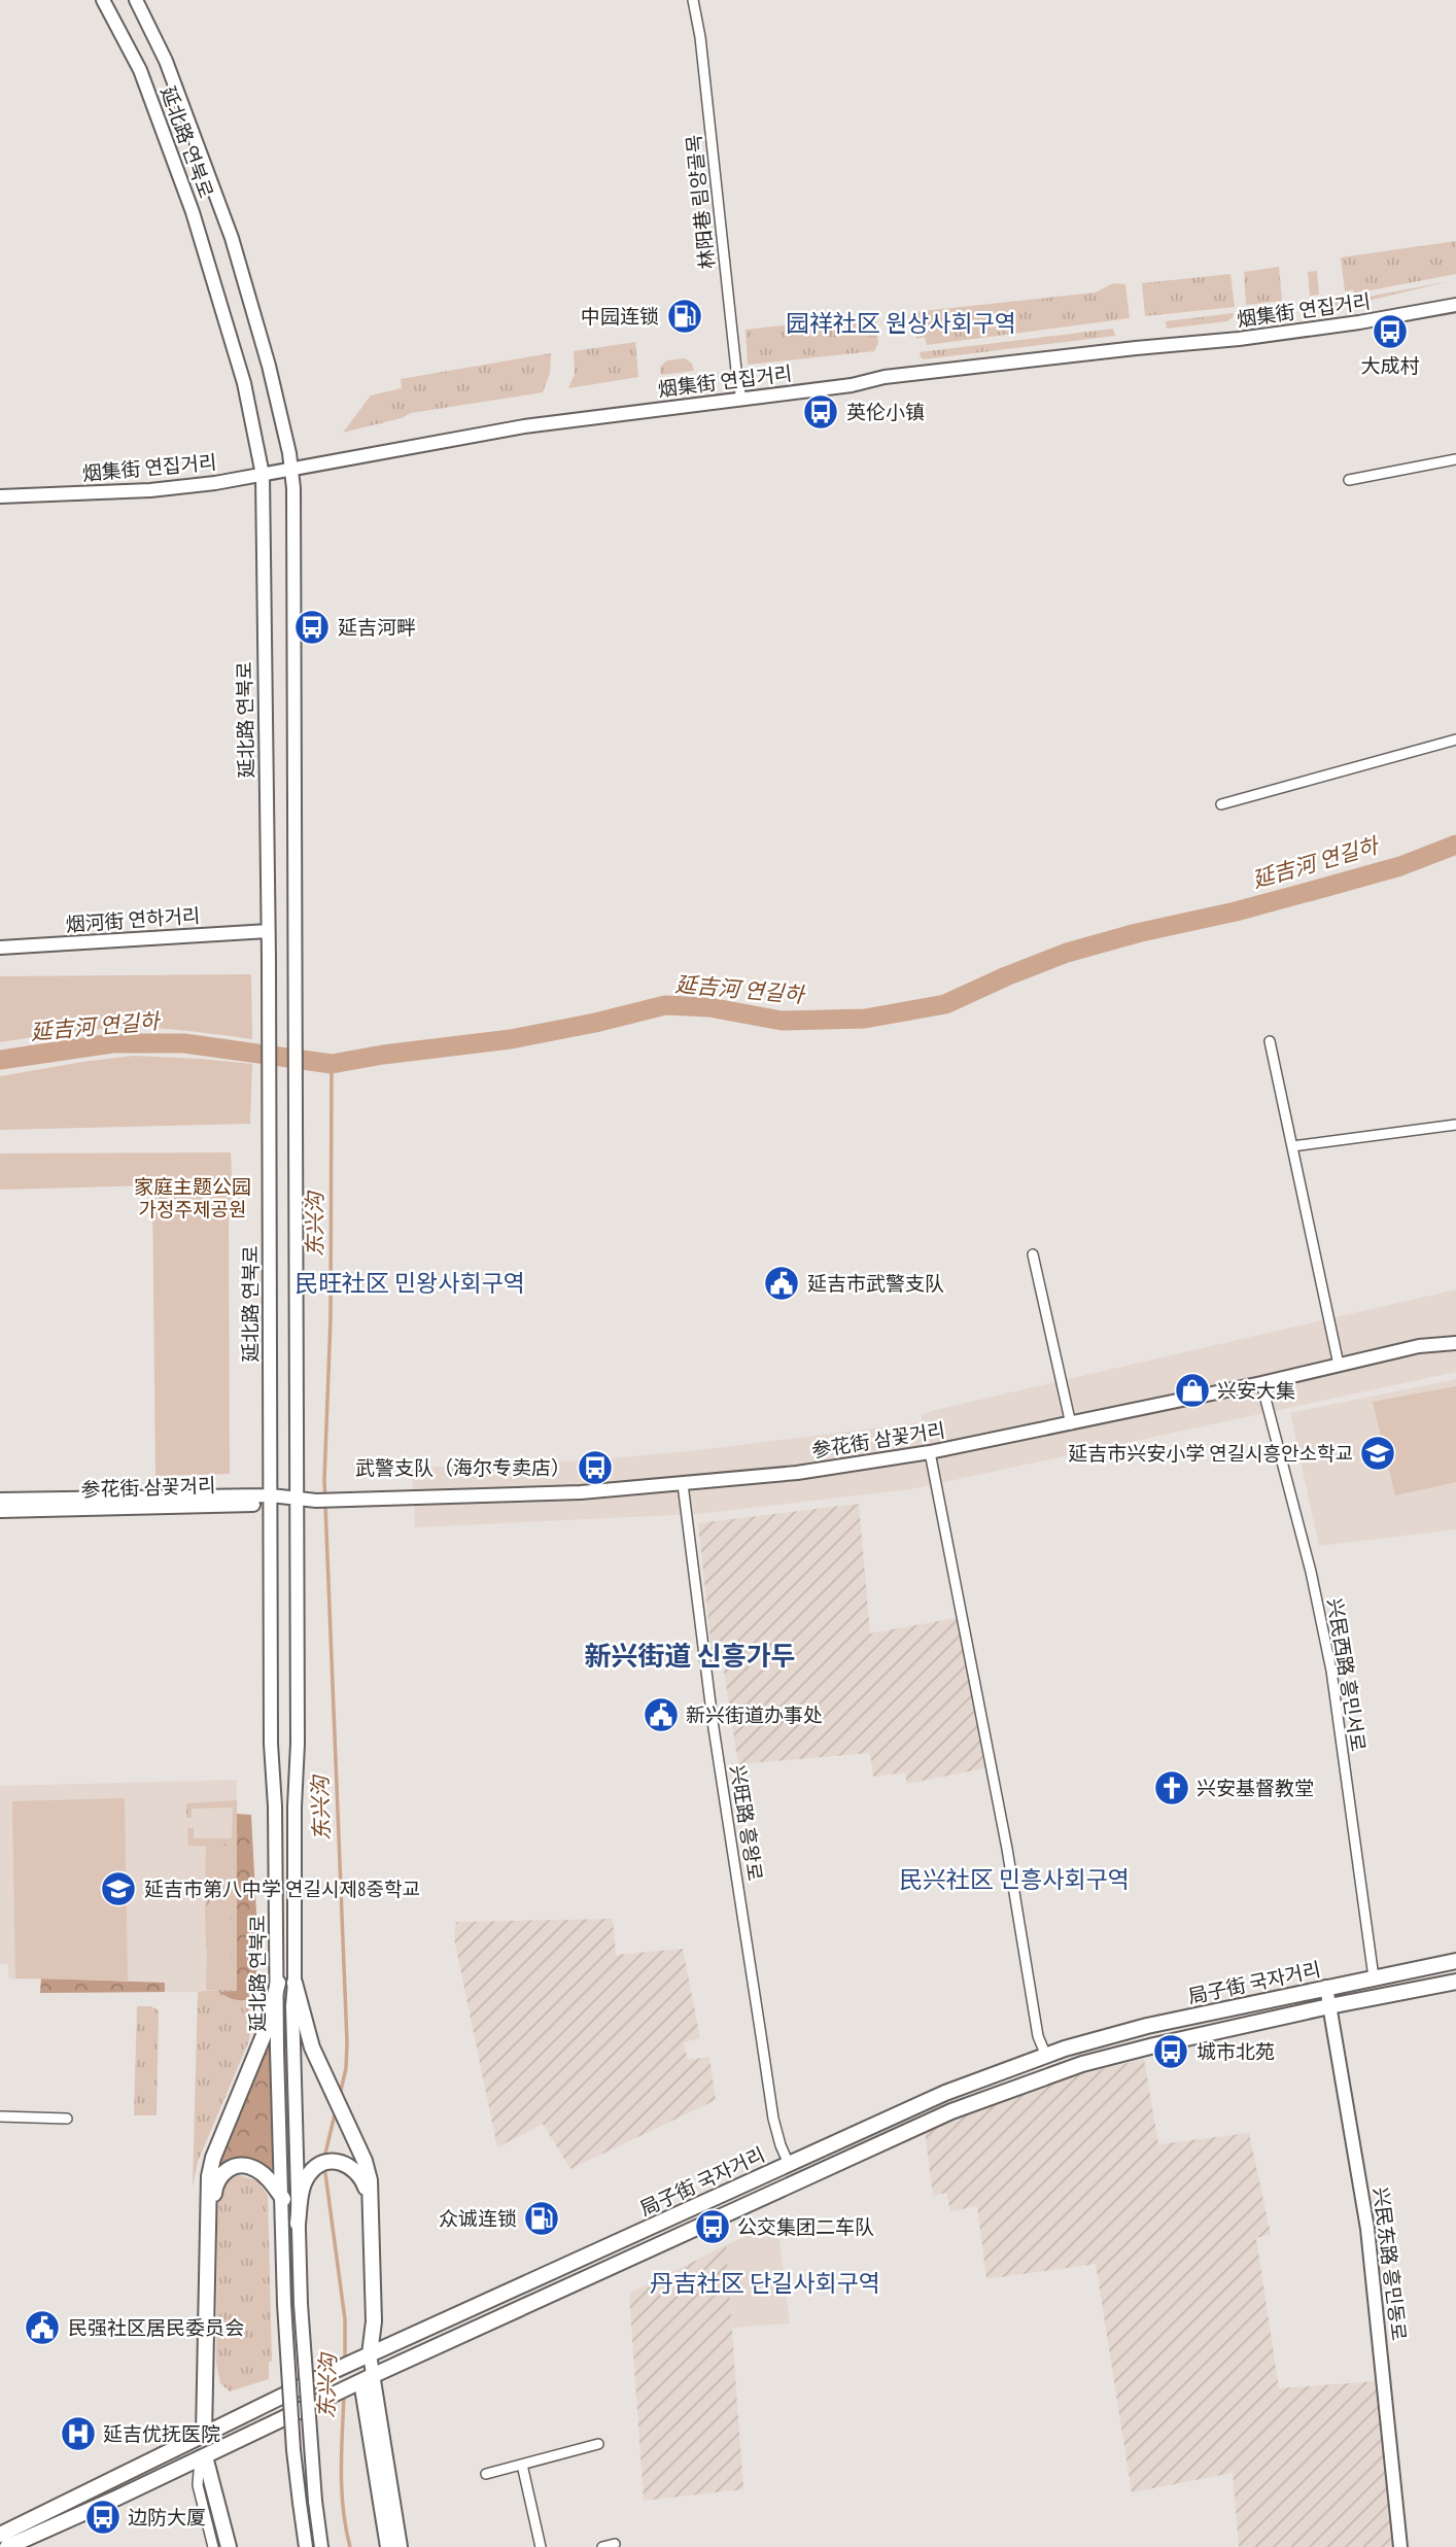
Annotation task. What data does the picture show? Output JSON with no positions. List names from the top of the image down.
{
  "streets": {
    "main road": [
      "延北路 연북로",
      "烟集街 연집거리",
      "烟河街 연하거리",
      "参花街 삼꽃거리",
      "局子街 국자거리",
      "兴民东路 흥민동로"
    ],
    "street": ["林阳巷 림양골목", "兴民西路 흥민서로", "兴旺路 흥왕로"]
  },
  "crossings": [
    ["延北路 연북로", "烟集街 연집거리"],
    ["延北路 연북로", "烟河街 연하거리"],
    ["延北路 연북로", "参花街 삼꽃거리"],
    ["林阳巷 림양골목", "烟集街 연집거리"],
    ["参花街 삼꽃거리", "兴民西路 흥민서로"],
    ["参花街 삼꽃거리", "兴旺路 흥왕로"],
    ["兴民西路 흥민서로", "局子街 국자거리"],
    ["兴旺路 흥왕로", "局子街 국자거리"],
    ["局子街 국자거리", "兴民东路 흥민동로"]
  ],
  "districts": [
    "园祥社区 원상사회구역",
    "民旺社区 민왕사회구역",
    "新兴街道 신흥가두",
    "民兴社区 민흥사회구역",
    "丹吉社区 단길사회구역"
  ],
  "water": ["延吉河 연길하", "东兴沟"],
  "parks": ["家庭主题公园 가정주제공원"],
  "places": {
    "fuel station": ["中园连锁", "众诚连锁"],
    "bus stop": [
      "大成村",
      "英伦小镇",
      "延吉河畔",
      "武警支队（海尔专卖店）",
      "城市北苑",
      "公交集团二车队",
      "边防大厦"
    ],
    "public building": ["延吉市武警支队", "新兴街道办事处", "民强社区居民委员会"],
    "shop": ["兴安大集"],
    "school or university": ["延吉市兴安小学 연길시흥안소학교", "延吉市第八中学 연길시제8중학교"],
    "church": ["兴安基督教堂"],
    "hospital": ["延吉优抚医院"]
  }
}
